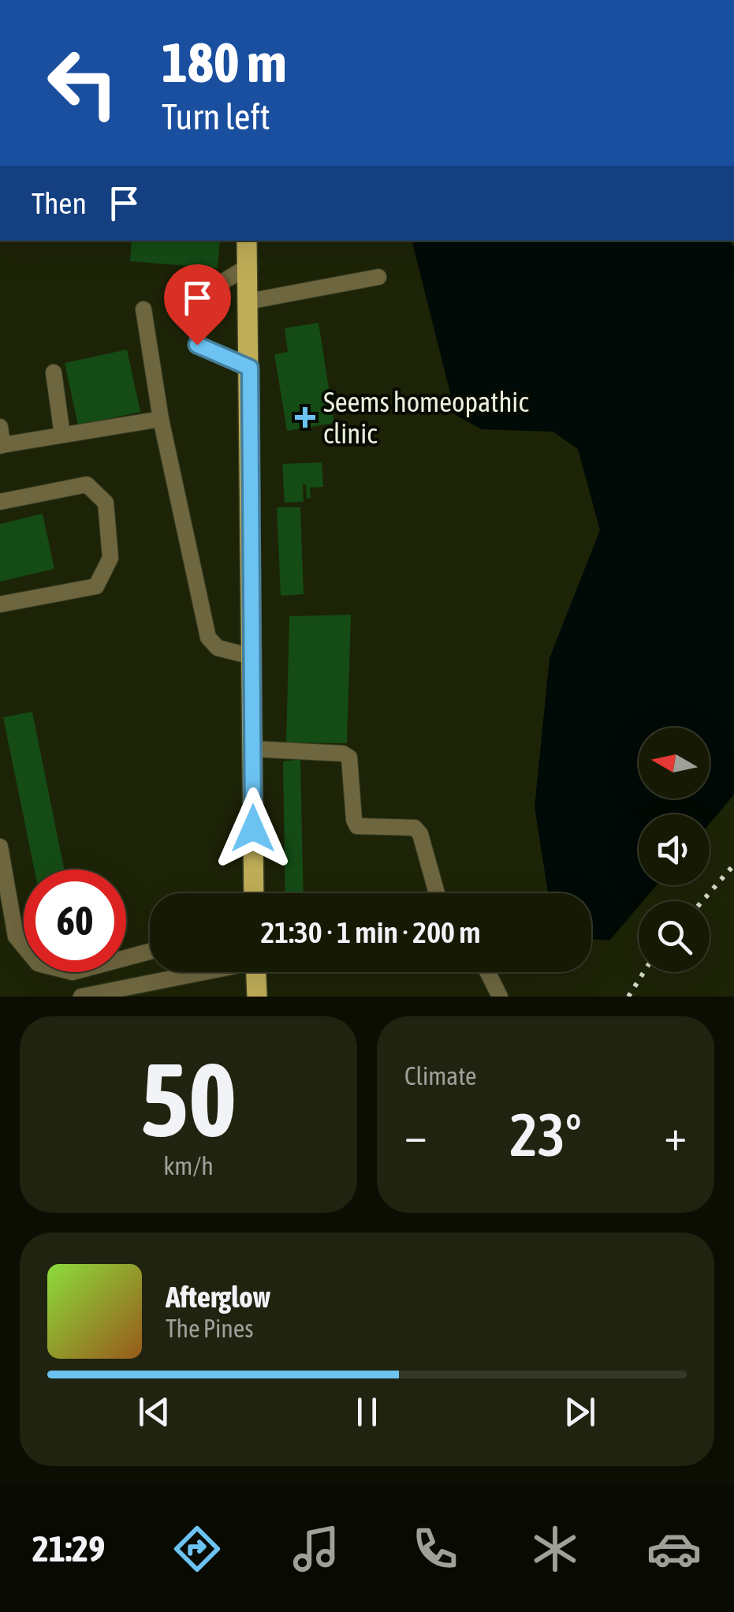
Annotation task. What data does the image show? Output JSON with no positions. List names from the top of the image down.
{
  "places": {
    "health": ["Seems homeopathic clinic"]
  },
  "north": "left",
  "page": {
    "turn": ["180 m", "Turn left"],
    "then": "Then",
    "limit": "60",
    "trip": "21:30 · 1 min · 200 m",
    "tile": [
      ["50", "km/h"],
      "Climate"
    ],
    "heat": ["−", "23°", "+"],
    "song": ["Afterglow", "The Pines"],
    "tabs": "21:29"
  }
}
